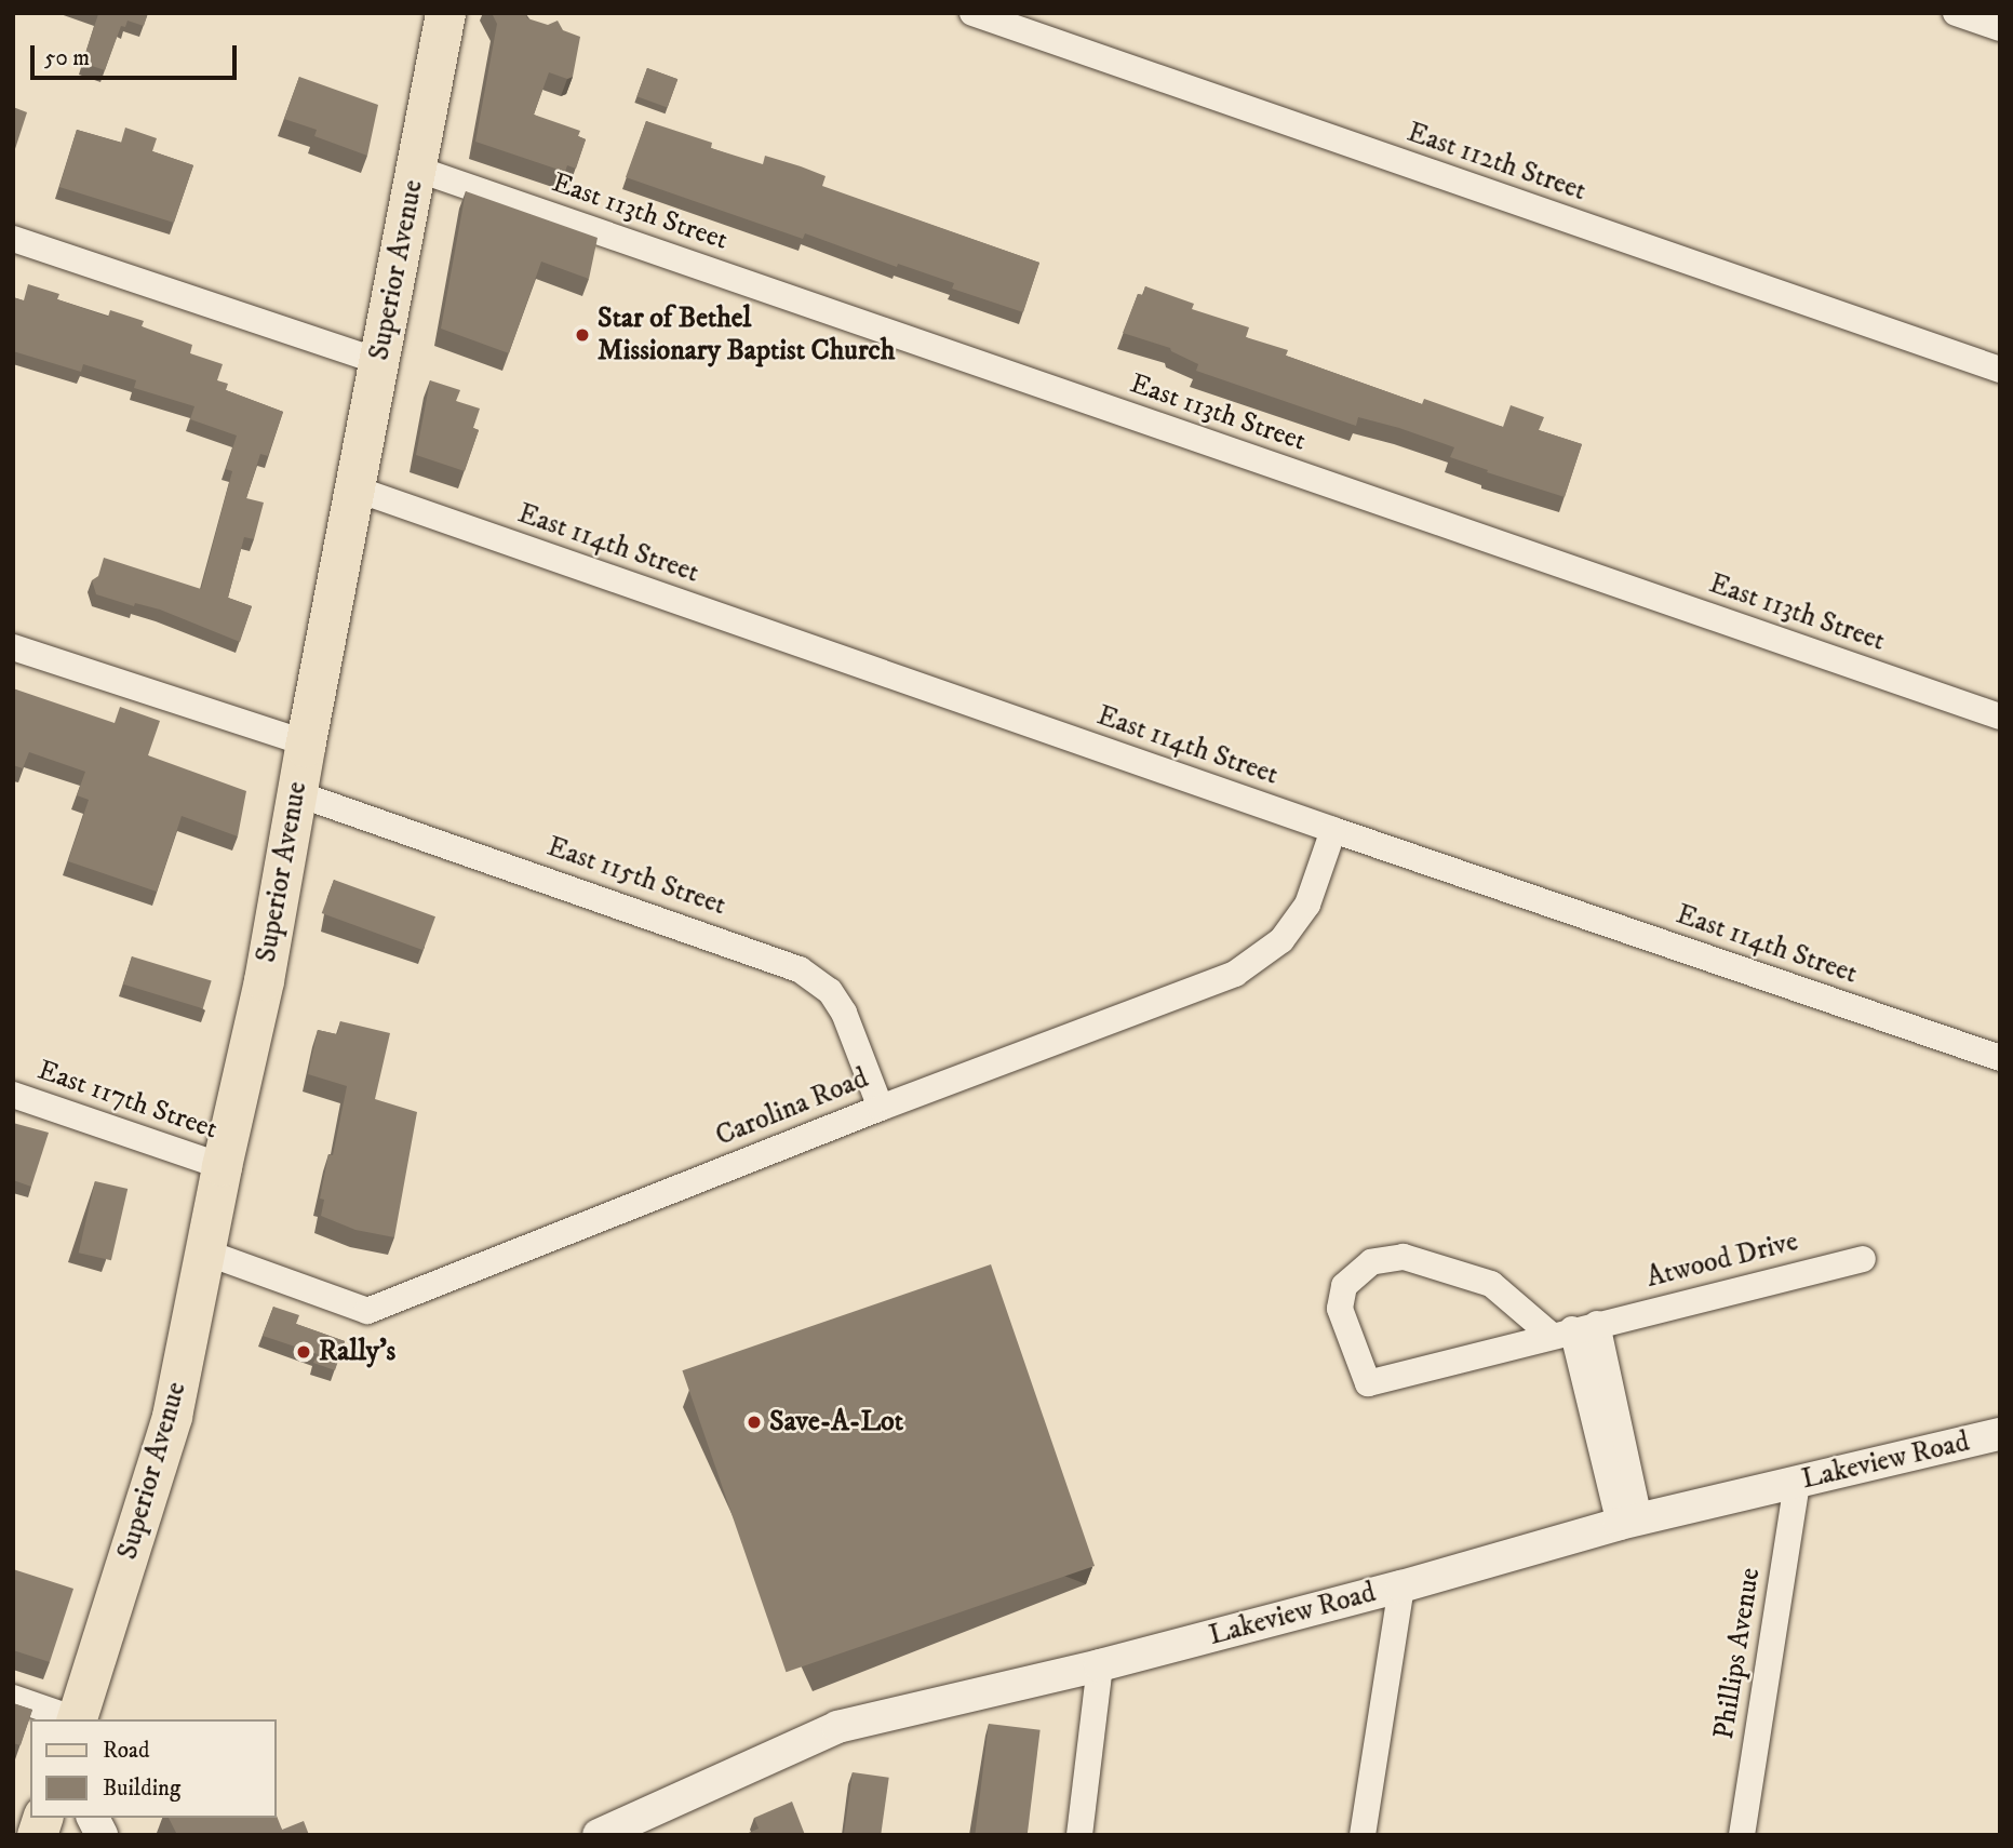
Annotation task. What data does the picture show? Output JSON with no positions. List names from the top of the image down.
{
  "streets": {
    "main road": ["Superior Avenue"],
    "street": [
      "East 112th Street",
      "East 113th Street",
      "East 114th Street",
      "East 115th Street",
      "East 117th Street",
      "Carolina Road",
      "Atwood Drive",
      "Lakeview Road",
      "Phillips Avenue"
    ]
  },
  "crossings": [
    ["East 113th Street", "Superior Avenue"],
    ["Superior Avenue", "East 114th Street"],
    ["Superior Avenue", "East 115th Street"],
    ["Superior Avenue", "East 117th Street"],
    ["Superior Avenue", "Carolina Road"],
    ["East 114th Street", "Carolina Road"],
    ["East 115th Street", "Carolina Road"],
    ["Lakeview Road", "Phillips Avenue"]
  ],
  "places": ["Star of Bethel Missionary Baptist Church", "Rally's", "Save-A-Lot"],
  "legend": ["Road", "Building"],
  "scale_bar": "50 m"
}
